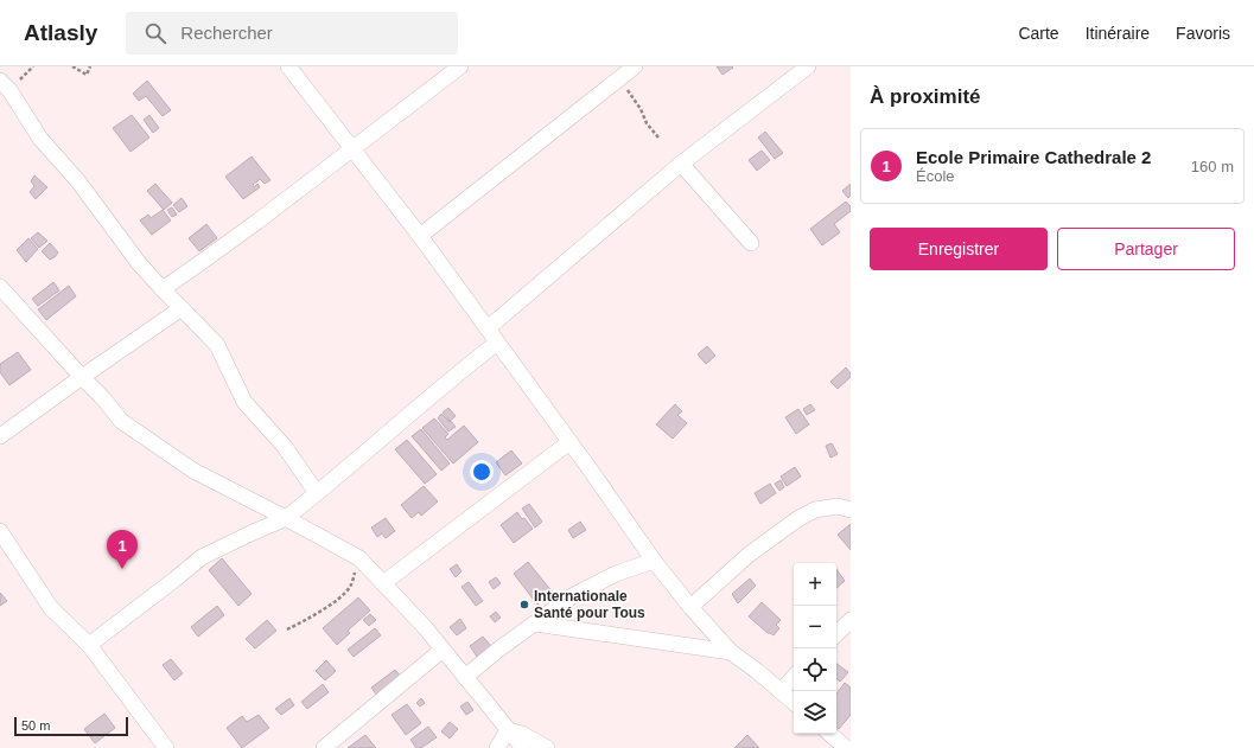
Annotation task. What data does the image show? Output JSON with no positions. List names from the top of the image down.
{
  "places": ["Internationale Santé pour Tous"],
  "scale_bar": "50 m",
  "page": {
    "header": "Atlasly",
    "search": "Rechercher",
    "nav": ["Carte", "Itinéraire", "Favoris"],
    "heading": "À proximité",
    "list": [
      {
        "mark": "1",
        "name": "Ecole Primaire Cathedrale 2",
        "note": "École",
        "value": "160 m"
      }
    ],
    "buttons": ["Enregistrer", "Partager"],
    "pins": "1",
    "map_buttons": ["+", "−"],
    "scale": "50 m"
  }
}
